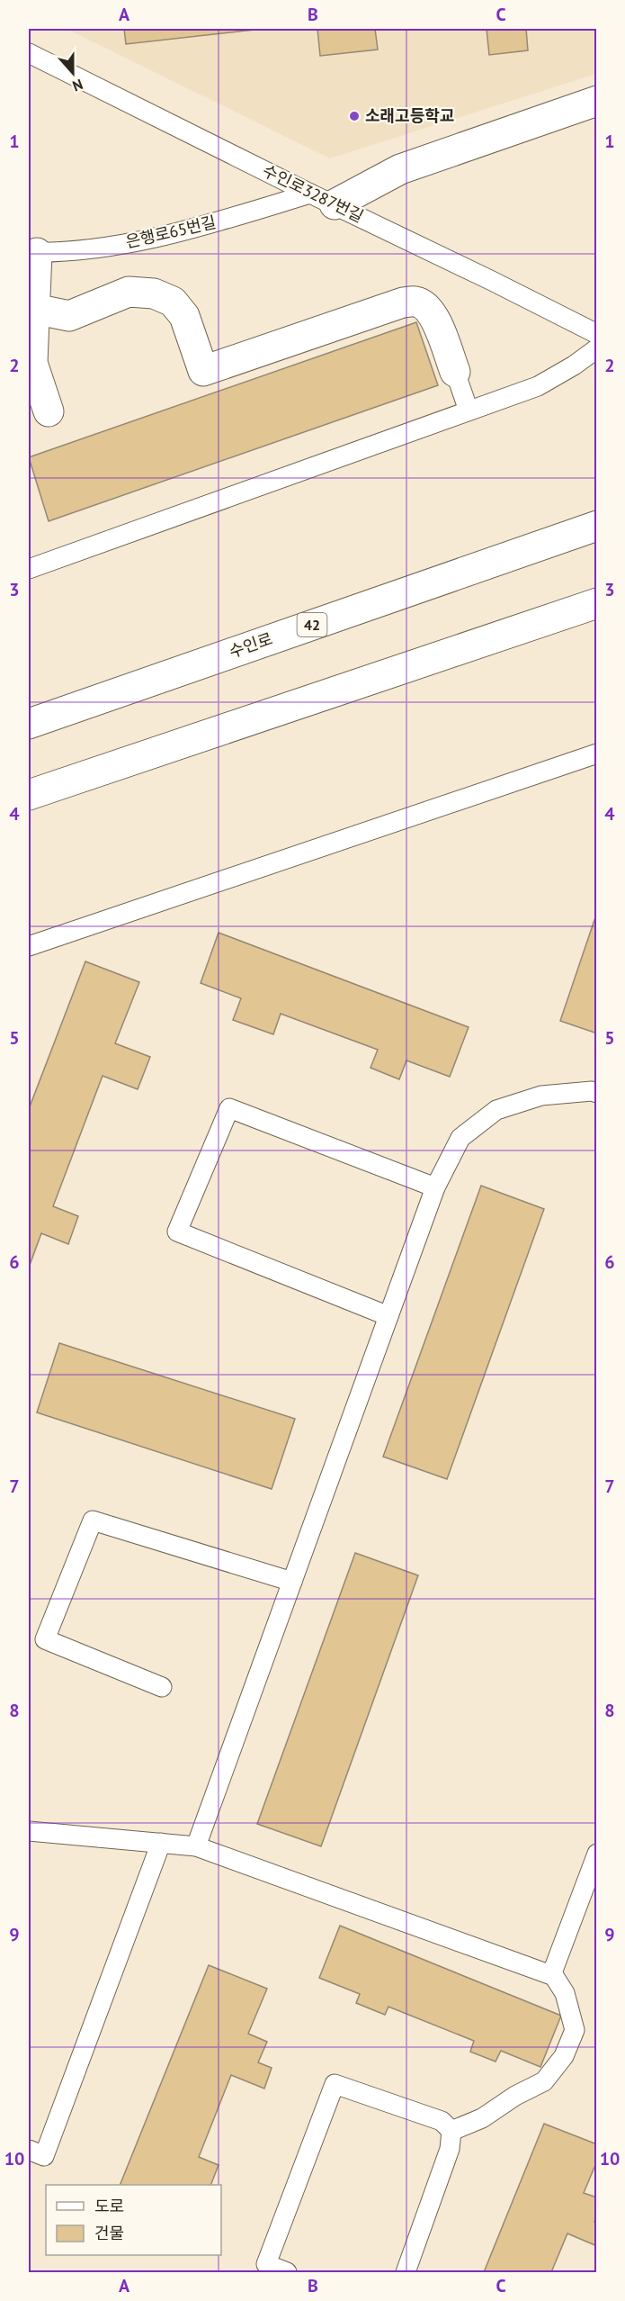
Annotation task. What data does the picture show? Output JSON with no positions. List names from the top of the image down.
{
  "streets": {
    "main road": ["은행로65번길", "42", "수인로"],
    "lane": ["수인로3287번길"]
  },
  "crossings": [
    ["수인로3287번길", "은행로65번길"]
  ],
  "places": ["소래고등학교"],
  "legend": ["도로", "건물"],
  "north": "bottom",
  "grid": {
    "columns": ["A", "B", "C"],
    "rows": [
      "1",
      "2",
      "3",
      "4",
      "5",
      "6",
      "7",
      "8",
      "9",
      "10"
    ]
  }
}
